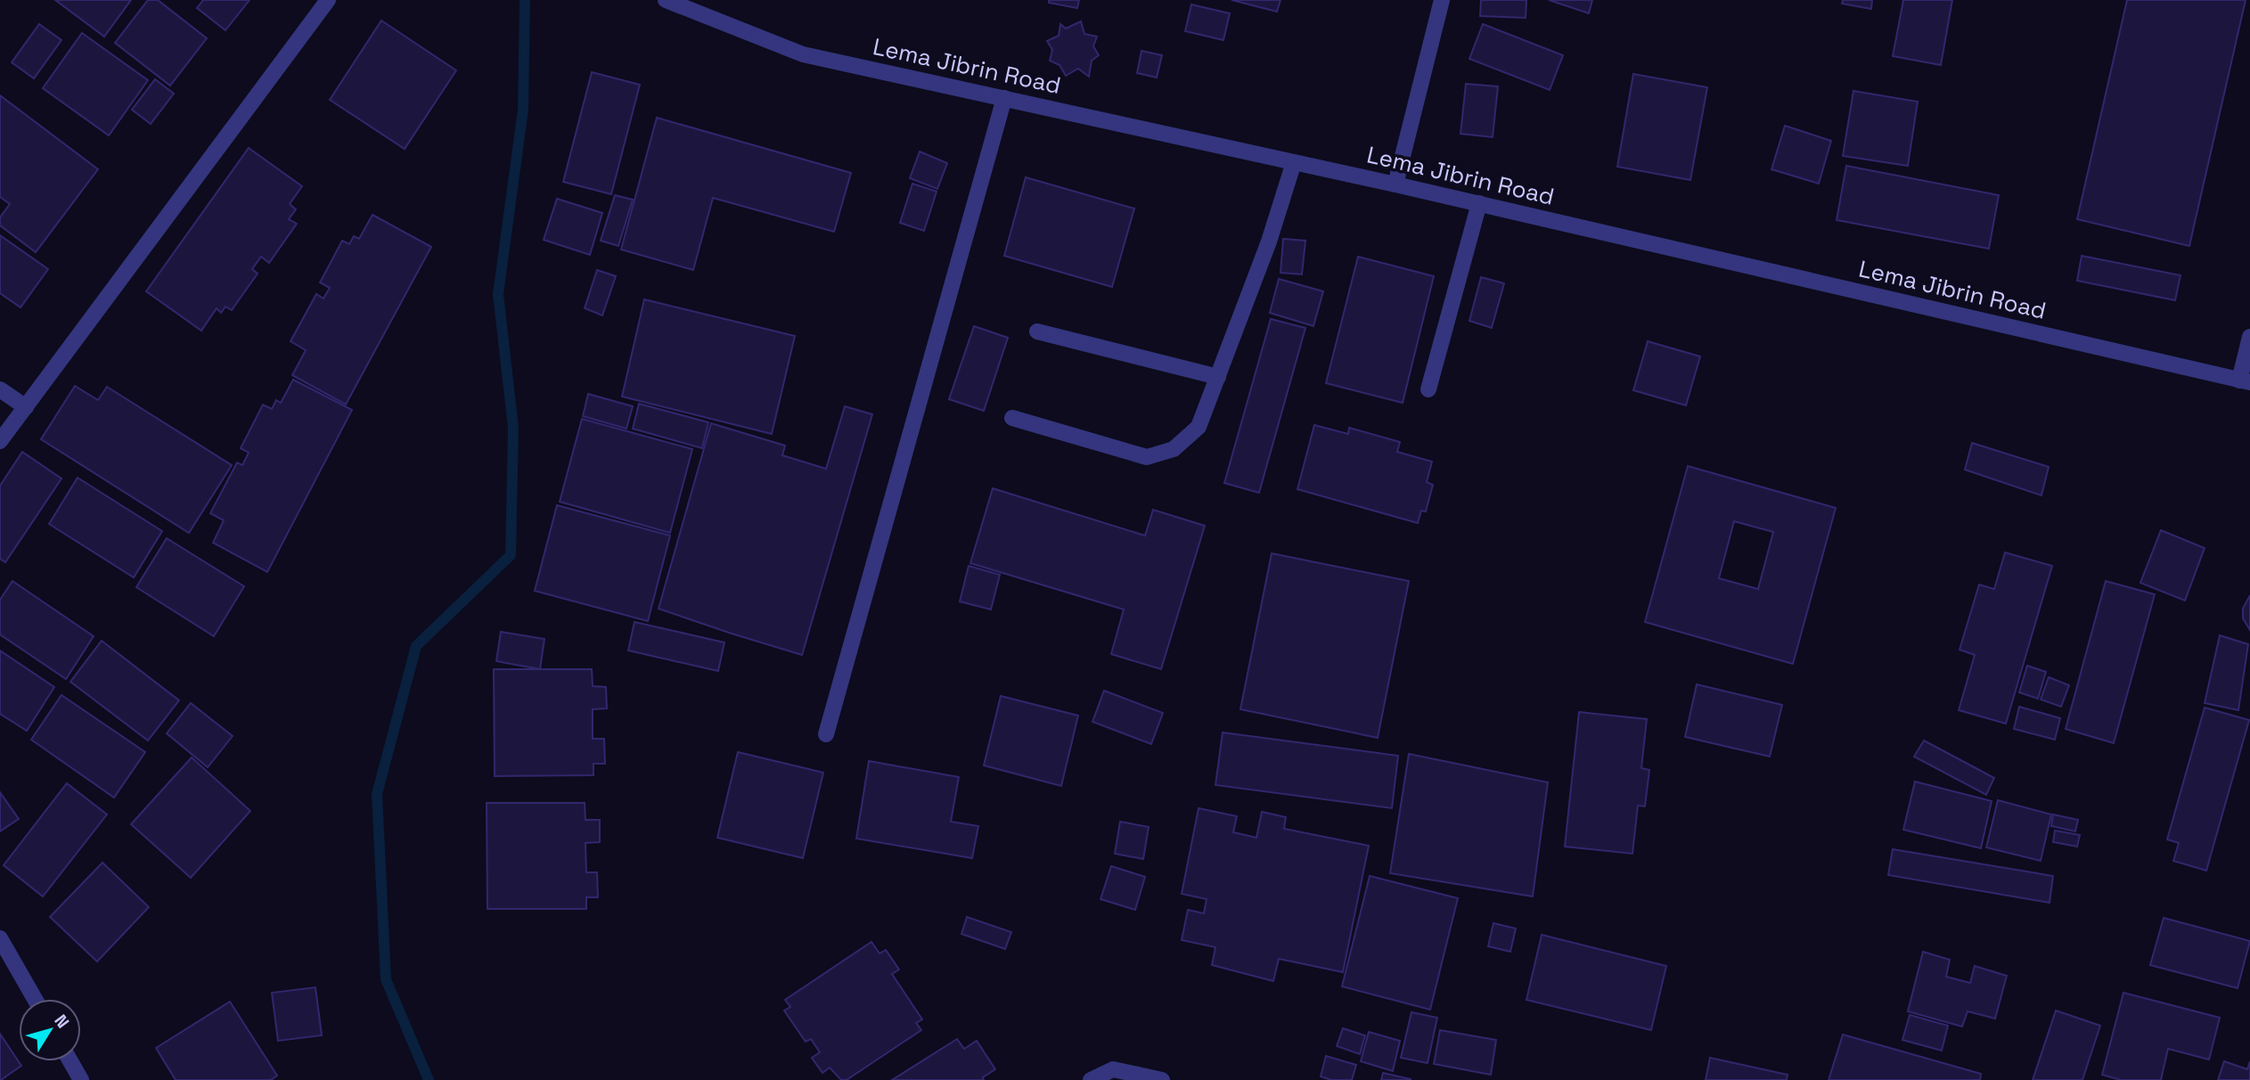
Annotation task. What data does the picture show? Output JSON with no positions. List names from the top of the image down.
{
  "streets": {
    "street": ["Lema Jibrin Road"]
  },
  "north": "top right"
}
